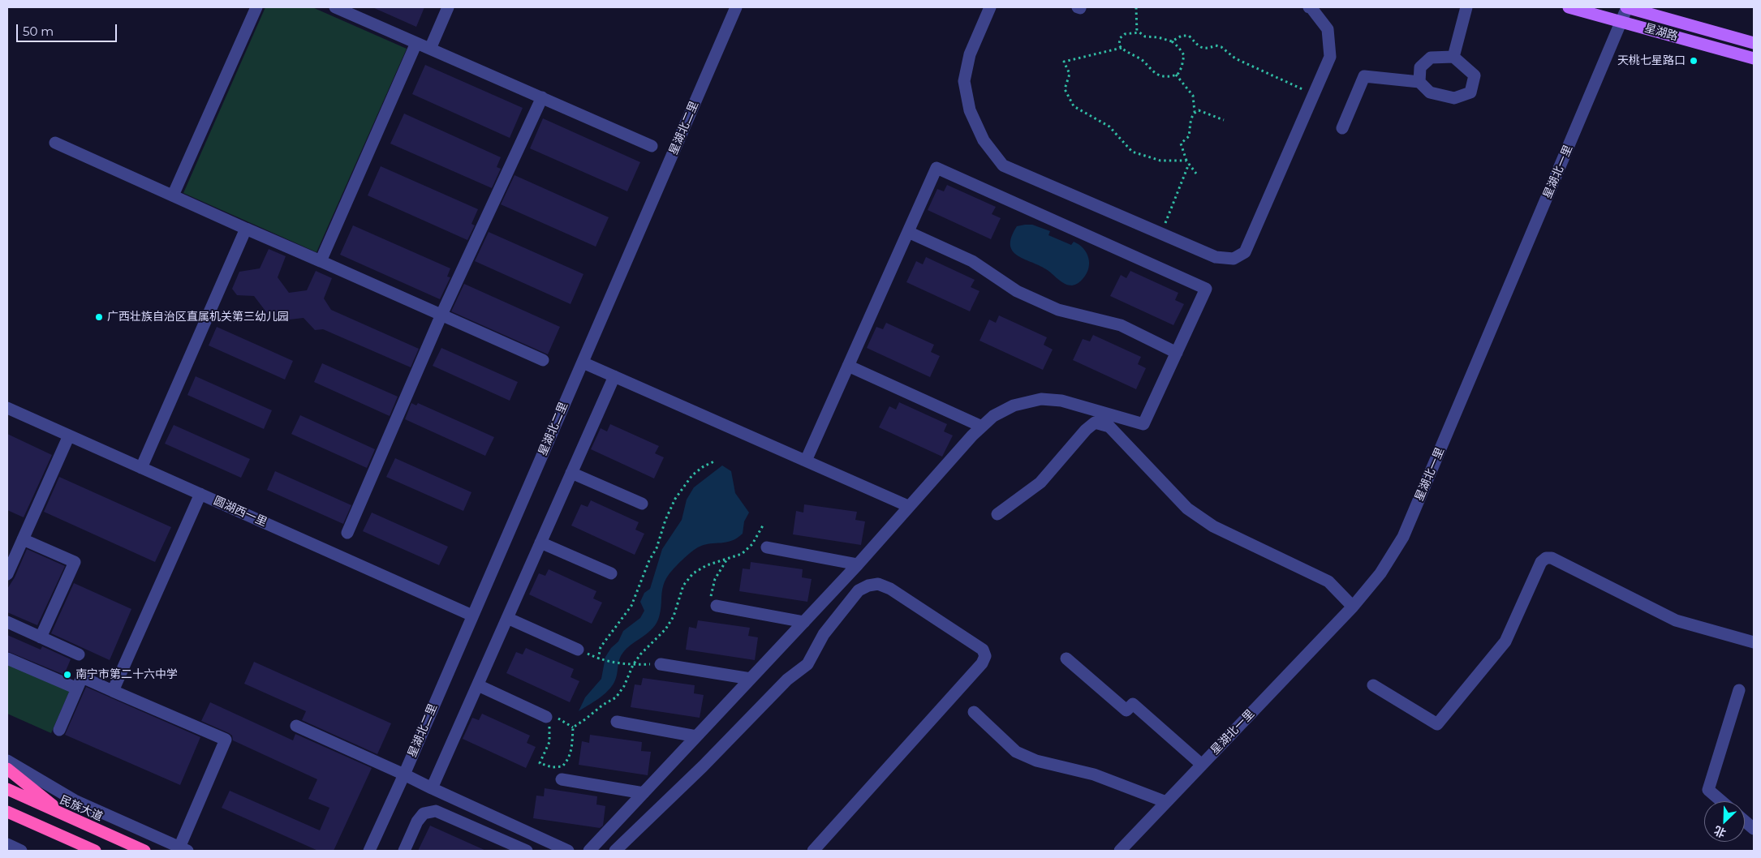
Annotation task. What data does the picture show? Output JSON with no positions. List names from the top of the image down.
{
  "streets": {
    "highway": ["民族大道"],
    "main road": ["星湖路"],
    "street": ["星湖北二里", "星湖北一里", "圆湖西一里"]
  },
  "crossings": [
    ["星湖路", "星湖北一里"],
    ["星湖北二里", "圆湖西一里"]
  ],
  "places": ["天桃七星路口", "广西壮族自治区直属机关第三幼儿园", "南宁市第二十六中学"],
  "scale_bar": "50 m",
  "north": "bottom left"
}
